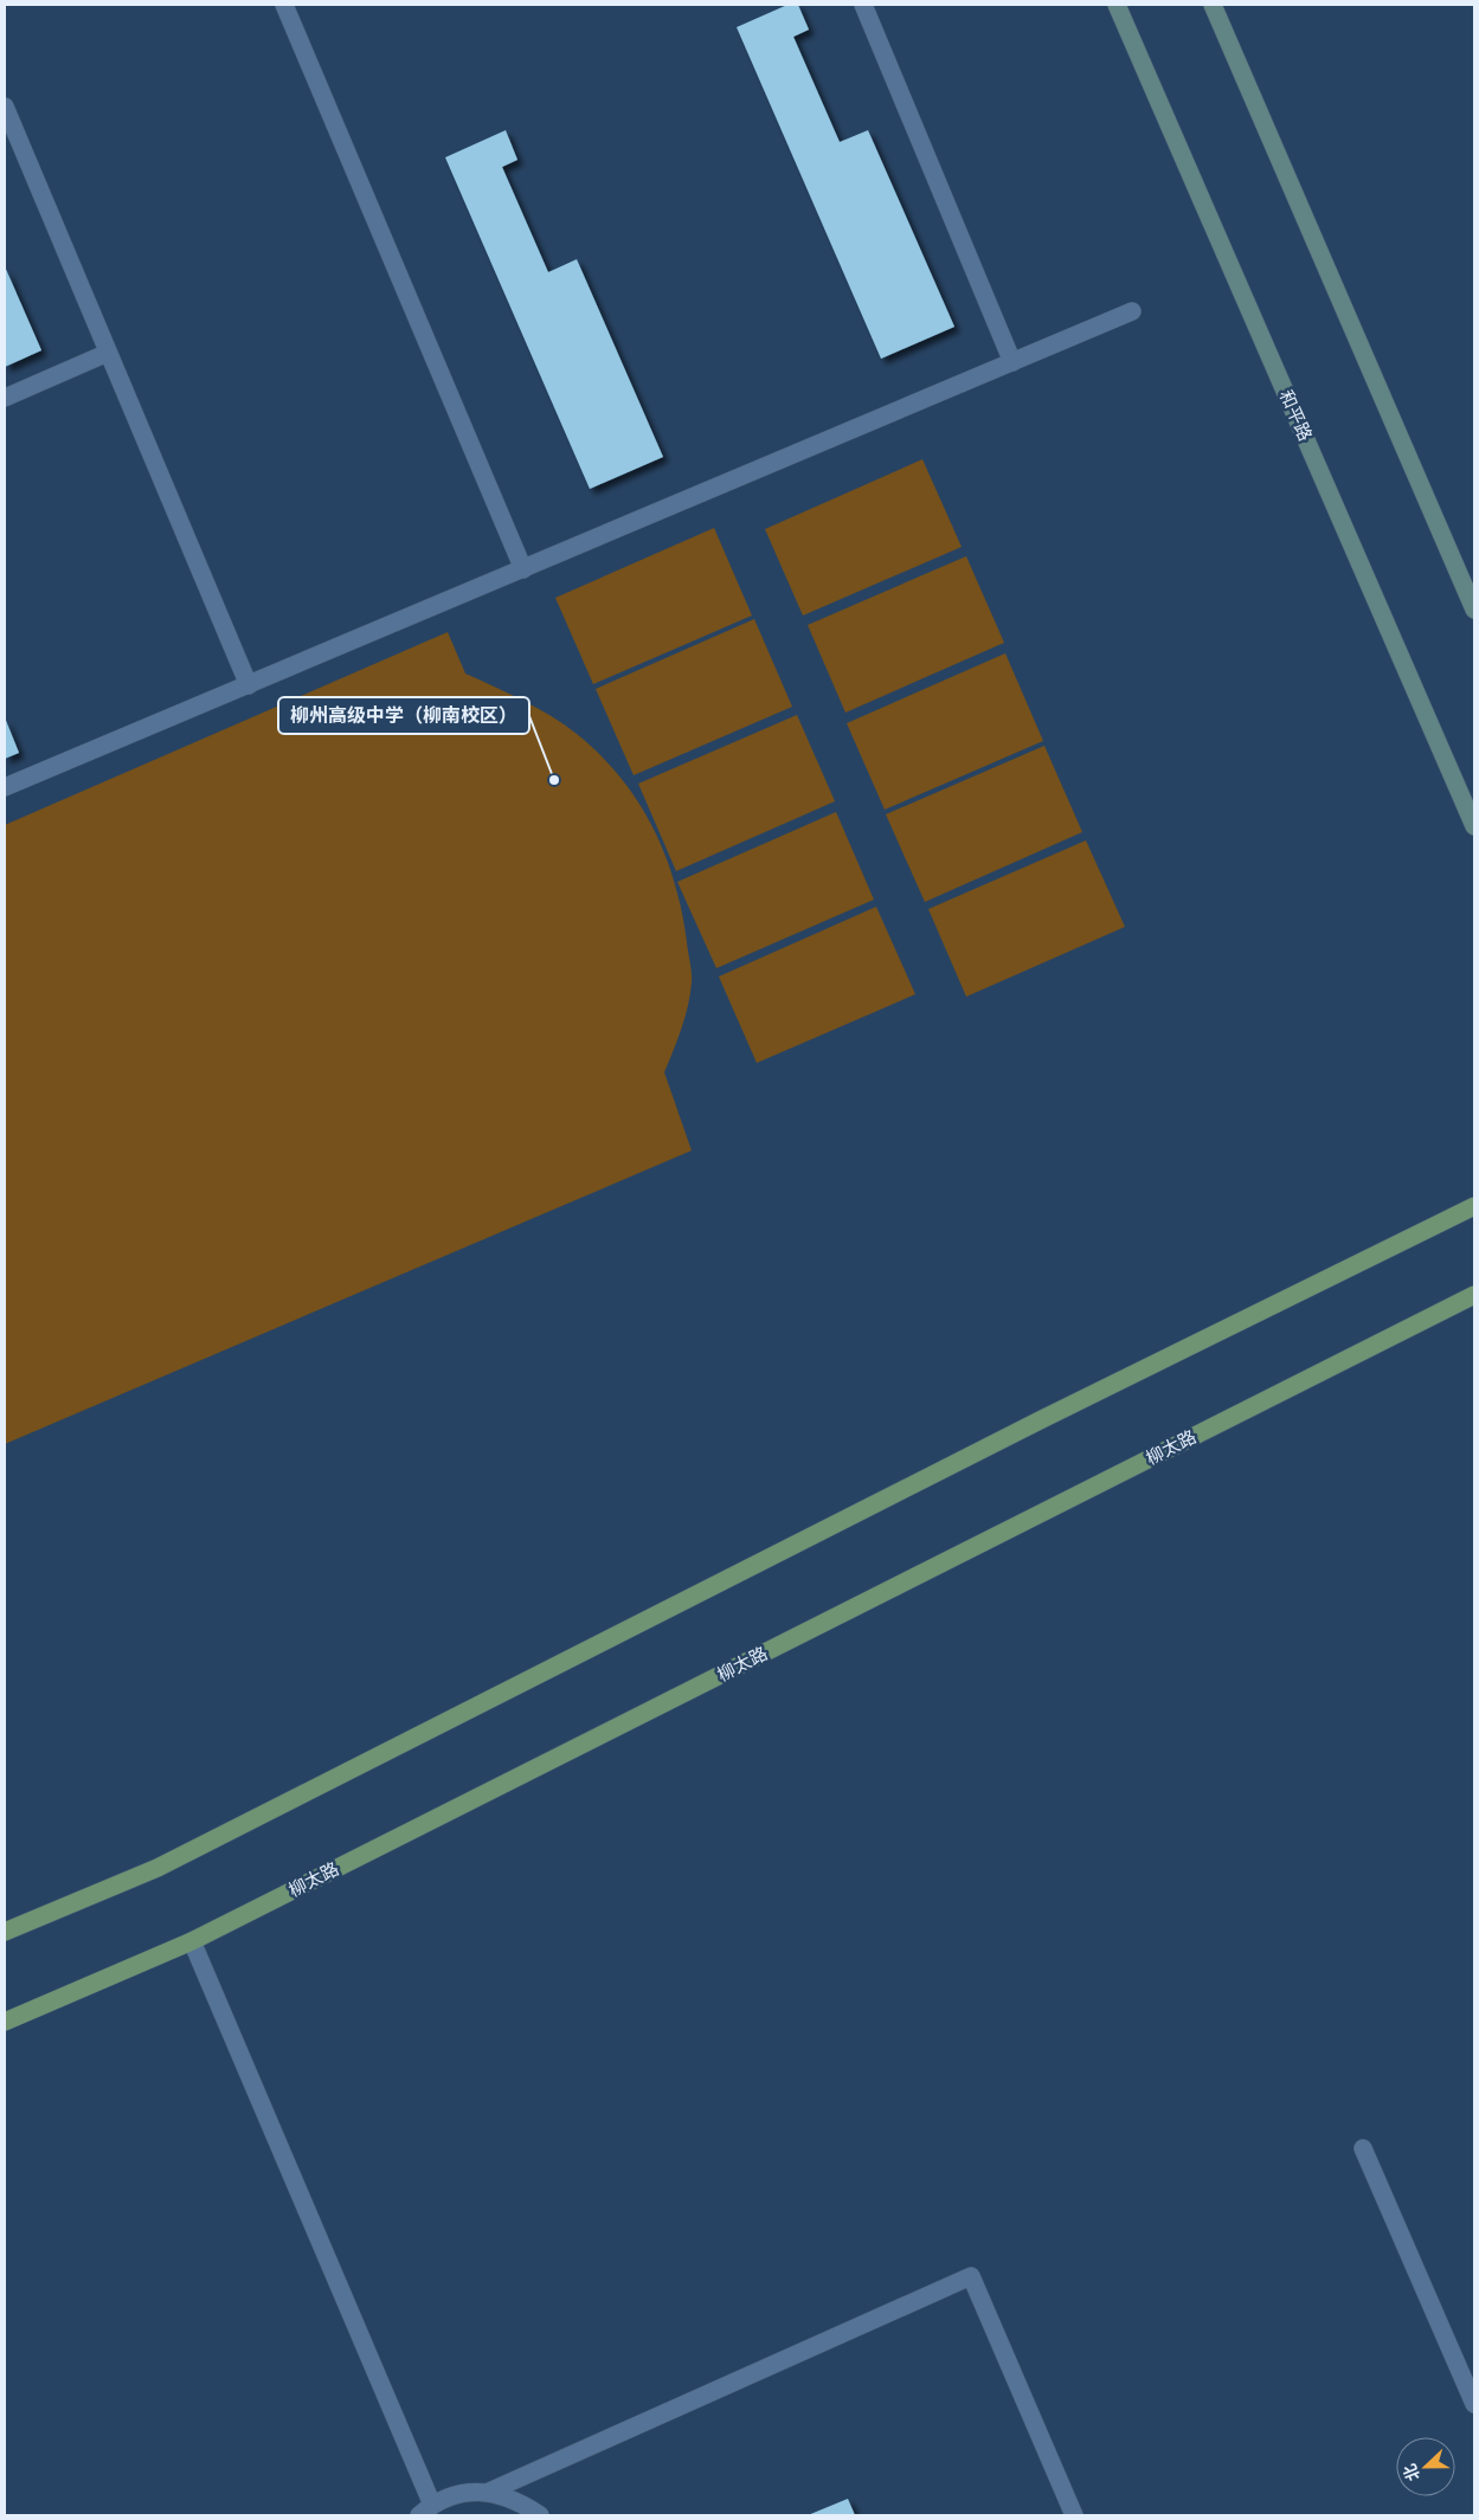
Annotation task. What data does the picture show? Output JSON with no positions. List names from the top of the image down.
{
  "streets": {
    "main road": ["和平路", "柳太路"]
  },
  "places": ["柳州高级中学（柳南校区）"],
  "north": "left"
}
